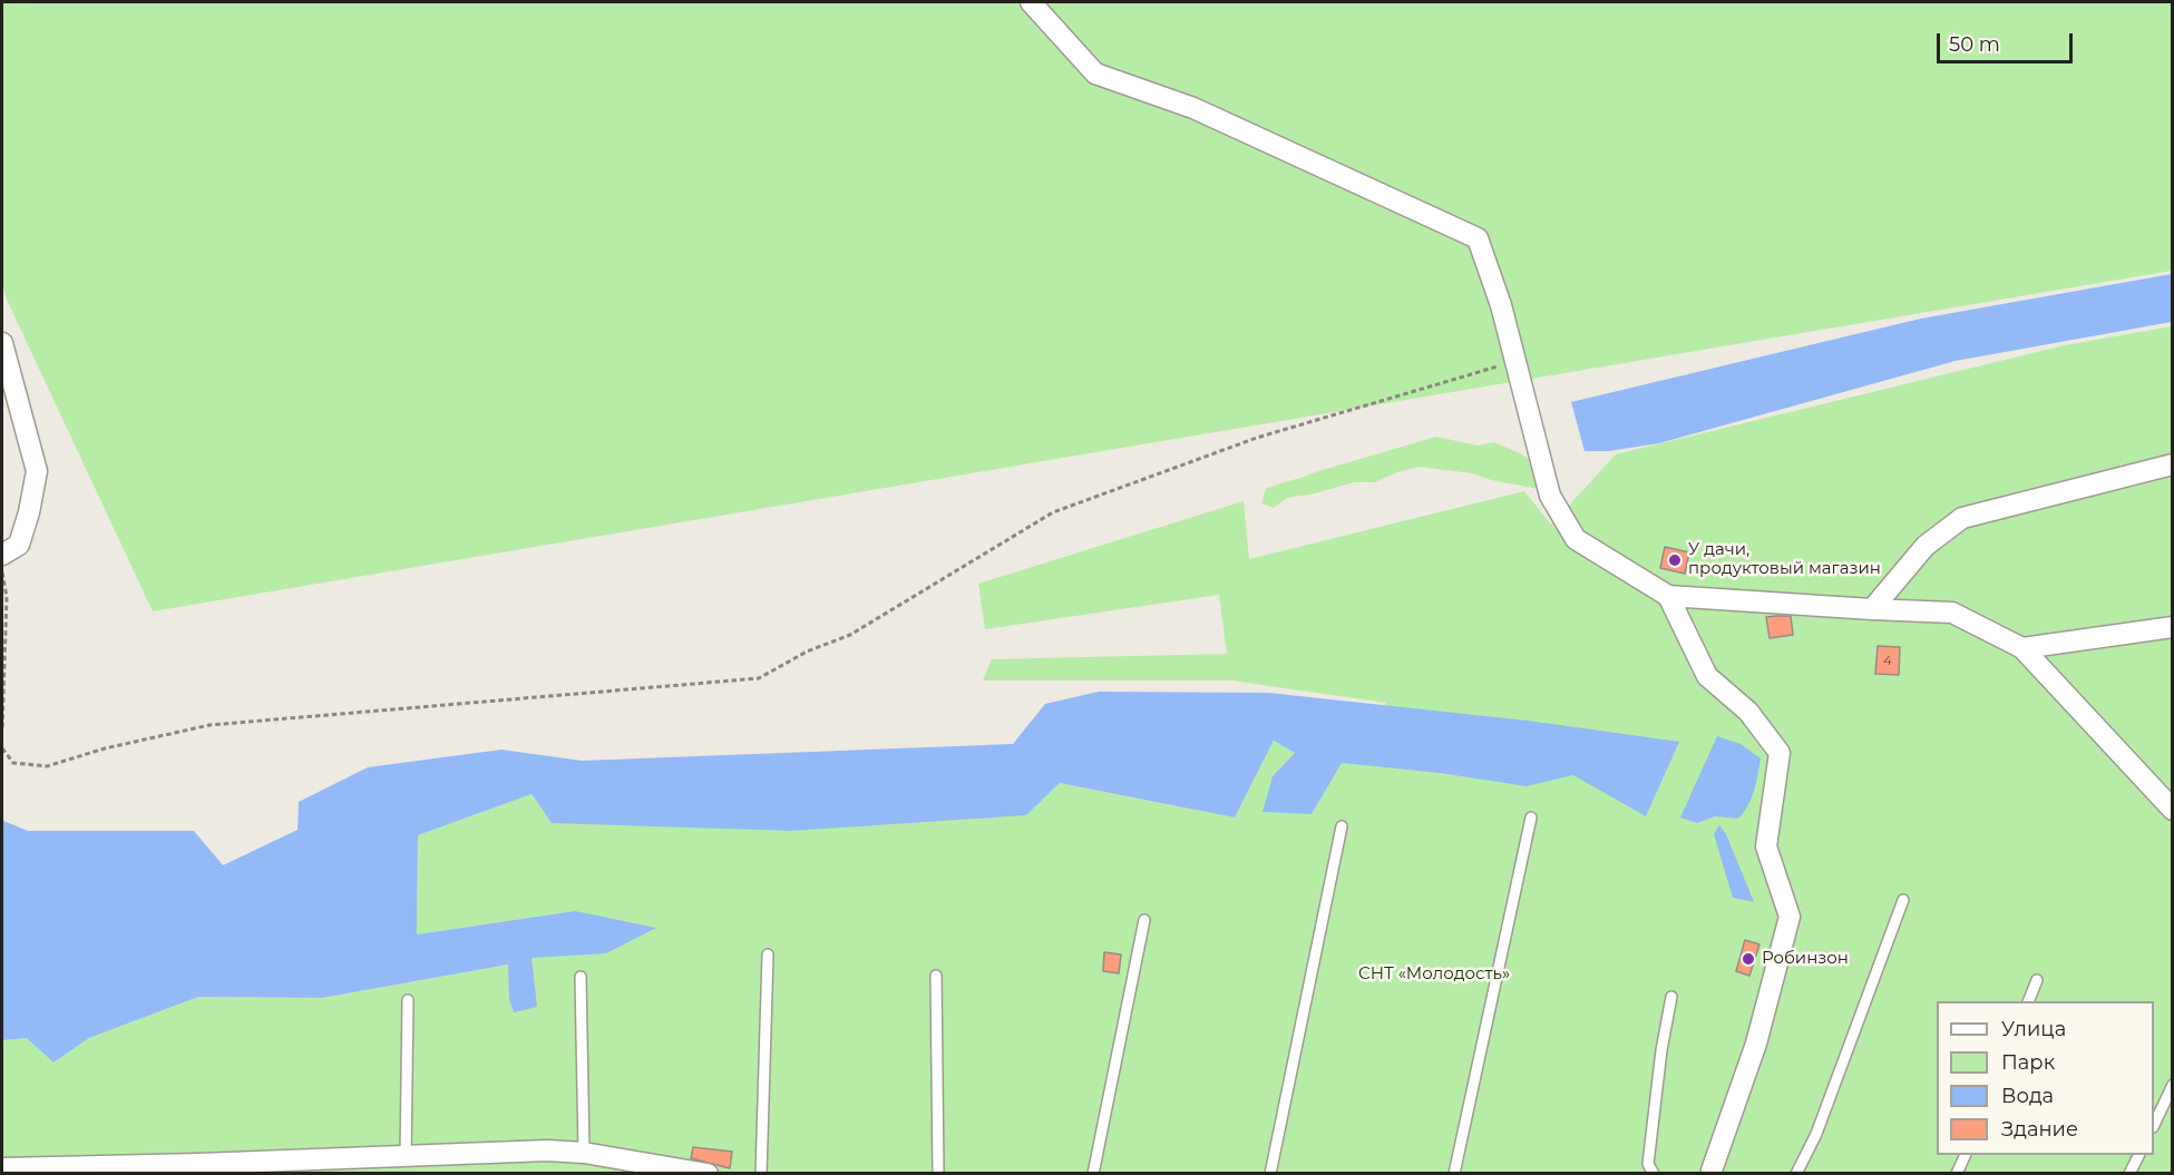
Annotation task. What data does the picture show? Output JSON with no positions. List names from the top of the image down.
{
  "parks": ["СНТ «Молодость»"],
  "places": ["У дачи, продуктовый магазин", "Робинзон"],
  "house_numbers": ["4"],
  "legend": [
    "Улица",
    "Парк",
    "Вода",
    "Здание"
  ],
  "scale_bar": "50 m"
}
